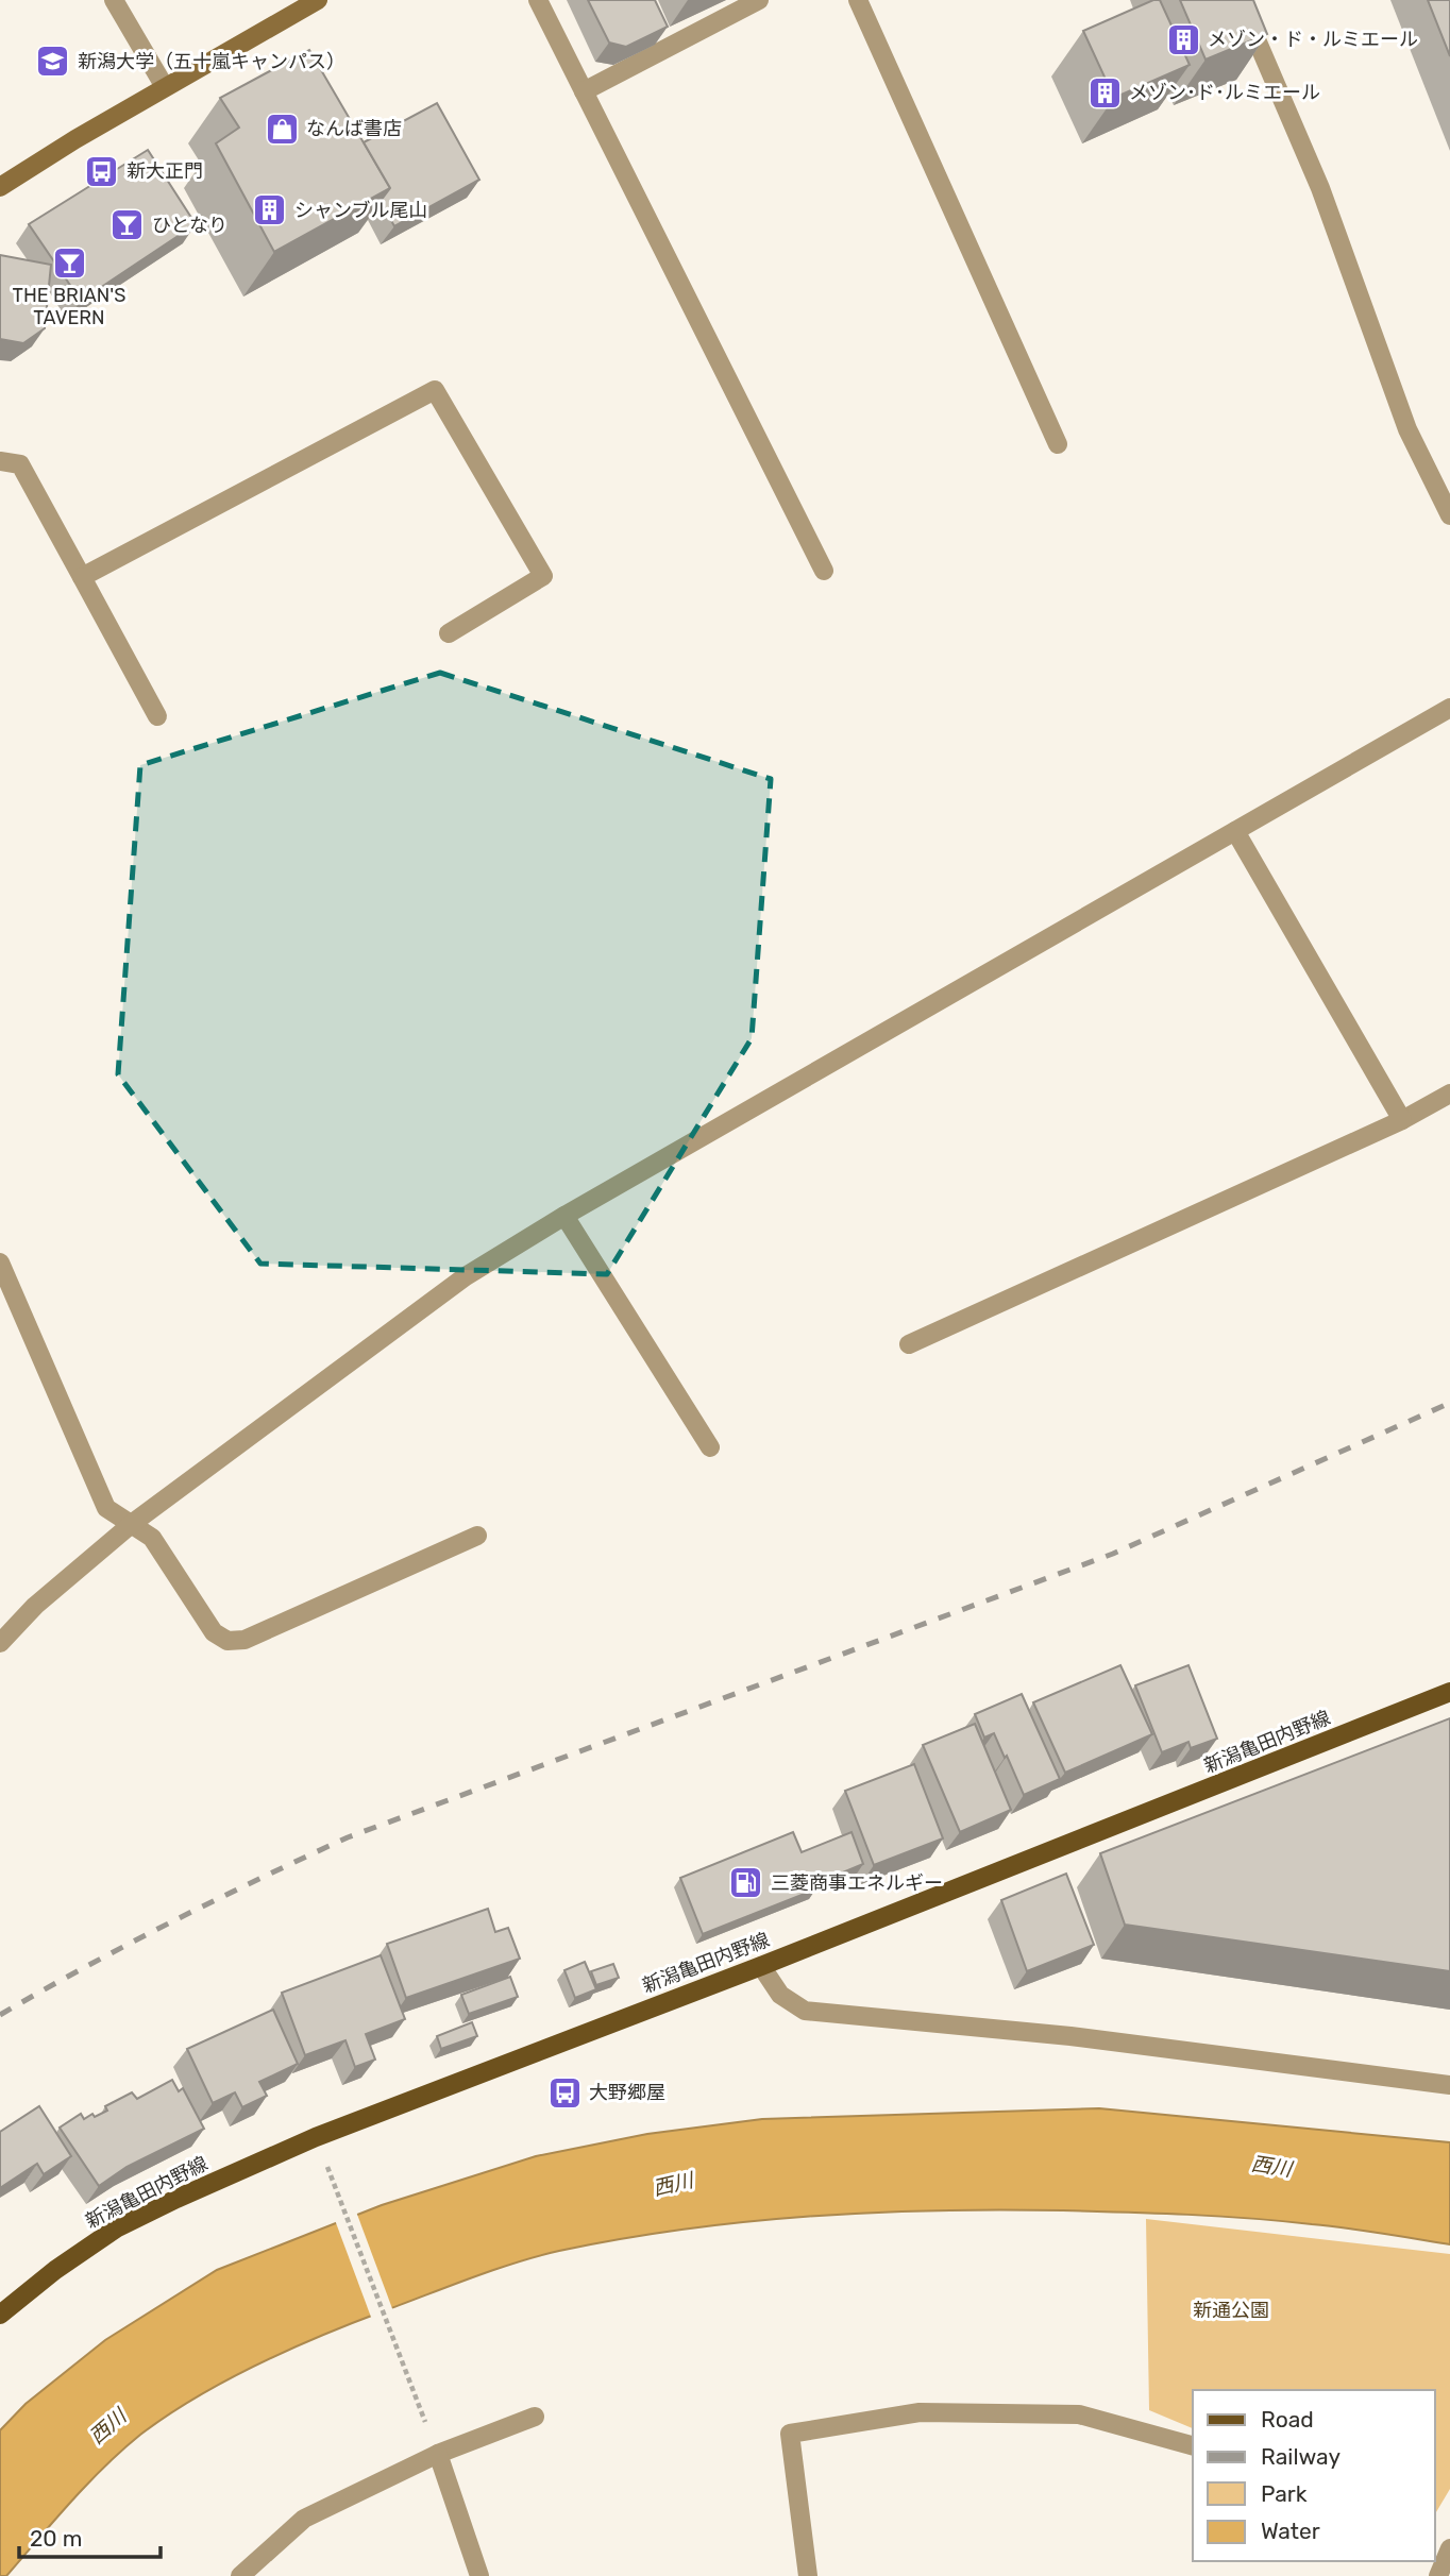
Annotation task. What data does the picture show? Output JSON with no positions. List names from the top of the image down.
{
  "streets": {
    "main road": ["新潟亀田内野線"]
  },
  "water": ["西川"],
  "parks": ["新通公園"],
  "places": {
    "building": ["メゾン・ド・ルミエール", "メゾン･ド･ルミエール", "シャンブル尾山"],
    "school or university": ["新潟大学（五十嵐キャンパス）"],
    "shop": ["なんば書店"],
    "bus stop": ["新大正門", "大野郷屋"],
    "bar": ["ひとなり", "THE BRIAN'S TAVERN"],
    "fuel station": ["三菱商事エネルギー"]
  },
  "legend": [
    "Road",
    "Railway",
    "Park",
    "Water"
  ],
  "scale_bar": "20 m"
}
